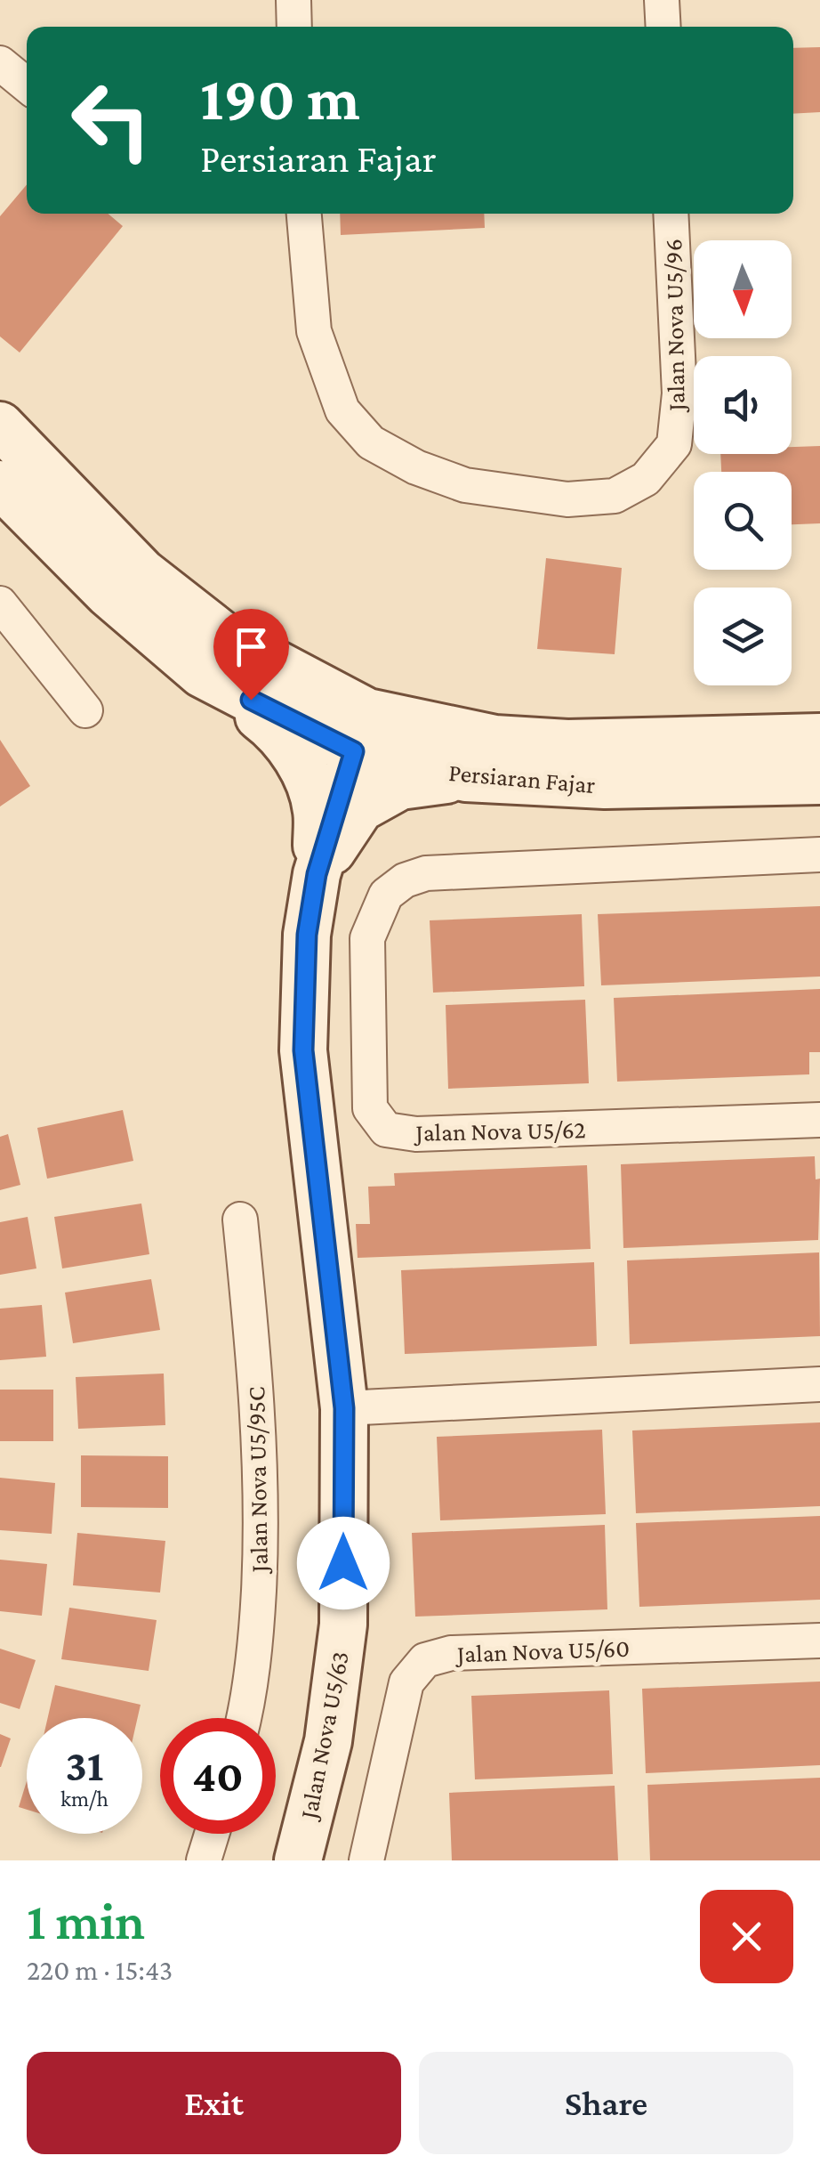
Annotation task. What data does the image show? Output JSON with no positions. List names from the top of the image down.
{
  "streets": {
    "main road": ["Persiaran Fajar", "Jalan Nova U5/63"],
    "street": [
      "Jalan Nova U5/96",
      "Jalan Nova U5/62",
      "Jalan Nova U5/95C",
      "Jalan Nova U5/60"
    ]
  },
  "crossings": [
    ["Persiaran Fajar", "Jalan Nova U5/63"]
  ],
  "north": "bottom",
  "page": {
    "turn": ["190 m", "Persiaran Fajar"],
    "speed": "31 km/h",
    "limit": "40",
    "heading": ["1 min", "220 m · 15:43"],
    "buttons": ["Exit", "Share"]
  }
}
